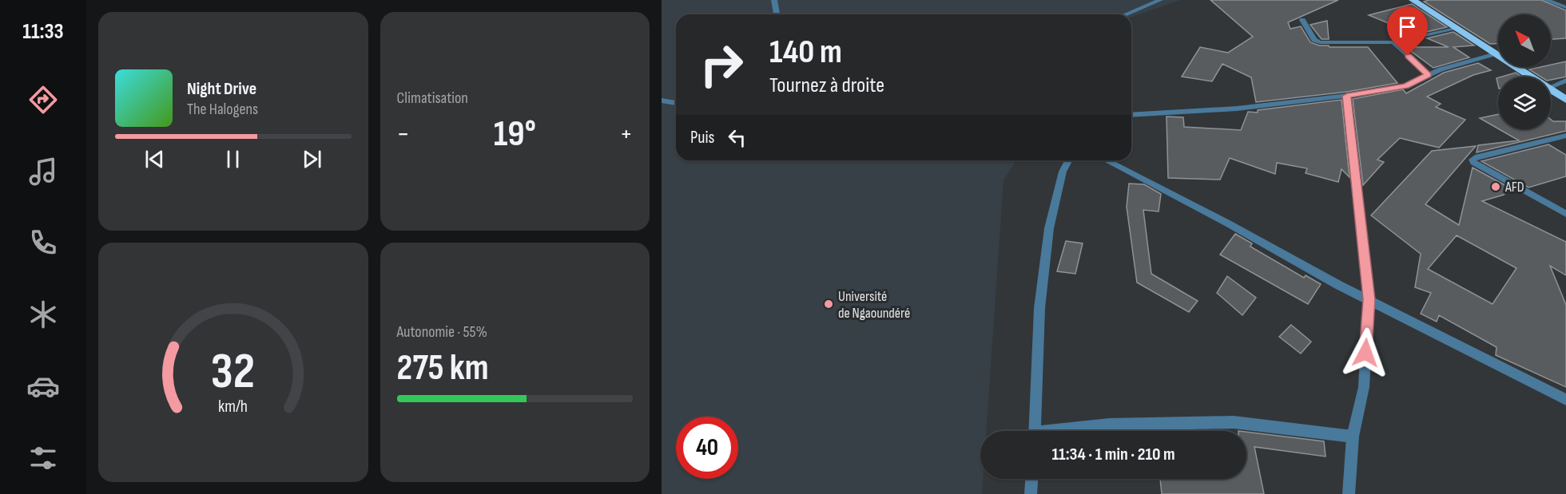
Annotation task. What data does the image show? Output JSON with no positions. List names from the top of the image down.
{
  "places": ["AFD", "Université de Ngaoundéré"],
  "north": "top left",
  "page": {
    "tabs": "11:33",
    "tile": [
      "Climatisation",
      ["Autonomie · 55%", "275 km"]
    ],
    "turn": ["140 m", "Tournez à droite"],
    "song": ["Night Drive", "The Halogens"],
    "heat": ["−", "19°", "+"],
    "then": "Puis",
    "limit": "40",
    "trip": "11:34 · 1 min · 210 m",
    "gauge": ["32", "km/h"]
  }
}
